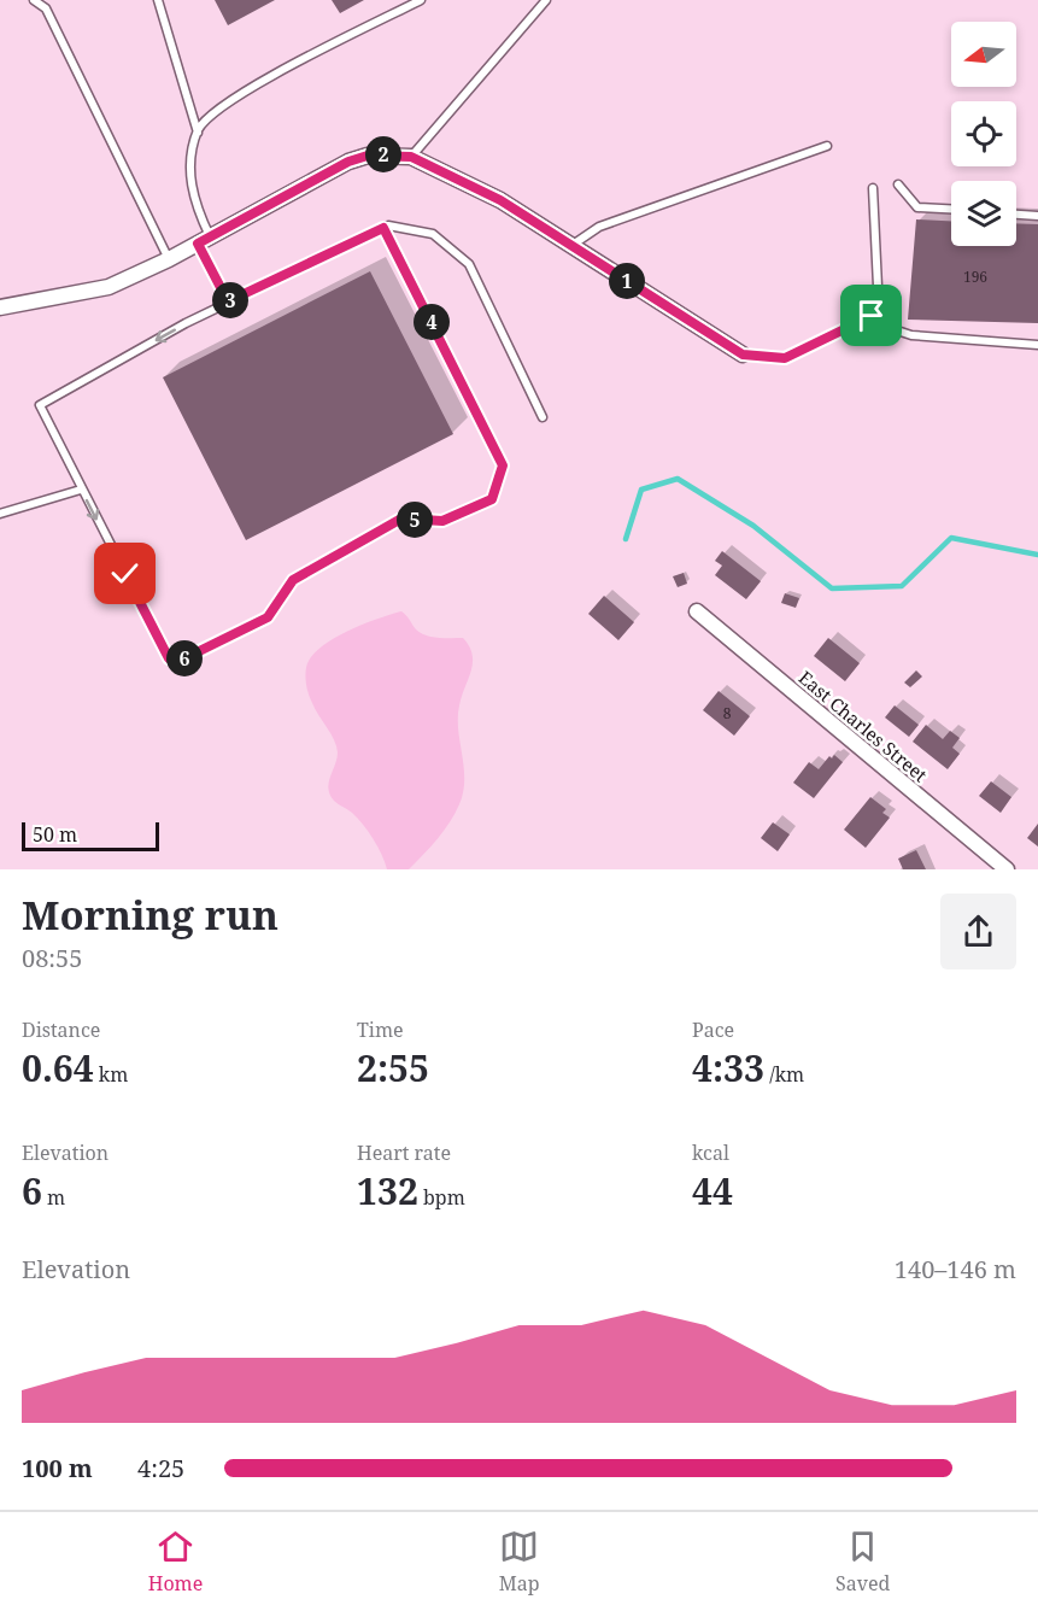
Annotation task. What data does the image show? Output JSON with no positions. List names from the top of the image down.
{
  "streets": {
    "street": ["East Charles Street"]
  },
  "house_numbers": ["196", "8"],
  "scale_bar": "50 m",
  "north": "left",
  "page": {
    "pins": [
      "2",
      "1",
      "3",
      "4",
      "5",
      "6"
    ],
    "scale": "50 m",
    "heading": ["Morning run", "08:55"],
    "stats": [
      ["Distance", "0.64 km"],
      ["Time", "2:55"],
      ["Pace", "4:33 /km"],
      ["Elevation", "6 m"],
      ["Heart rate", "132 bpm"],
      ["kcal", "44"]
    ],
    "chart": ["Elevation", "140–146 m"],
    "list": [
      {
        "name": "100 m",
        "note": "4:25"
      }
    ],
    "tabs": ["Home", "Map", "Saved"]
  }
}
